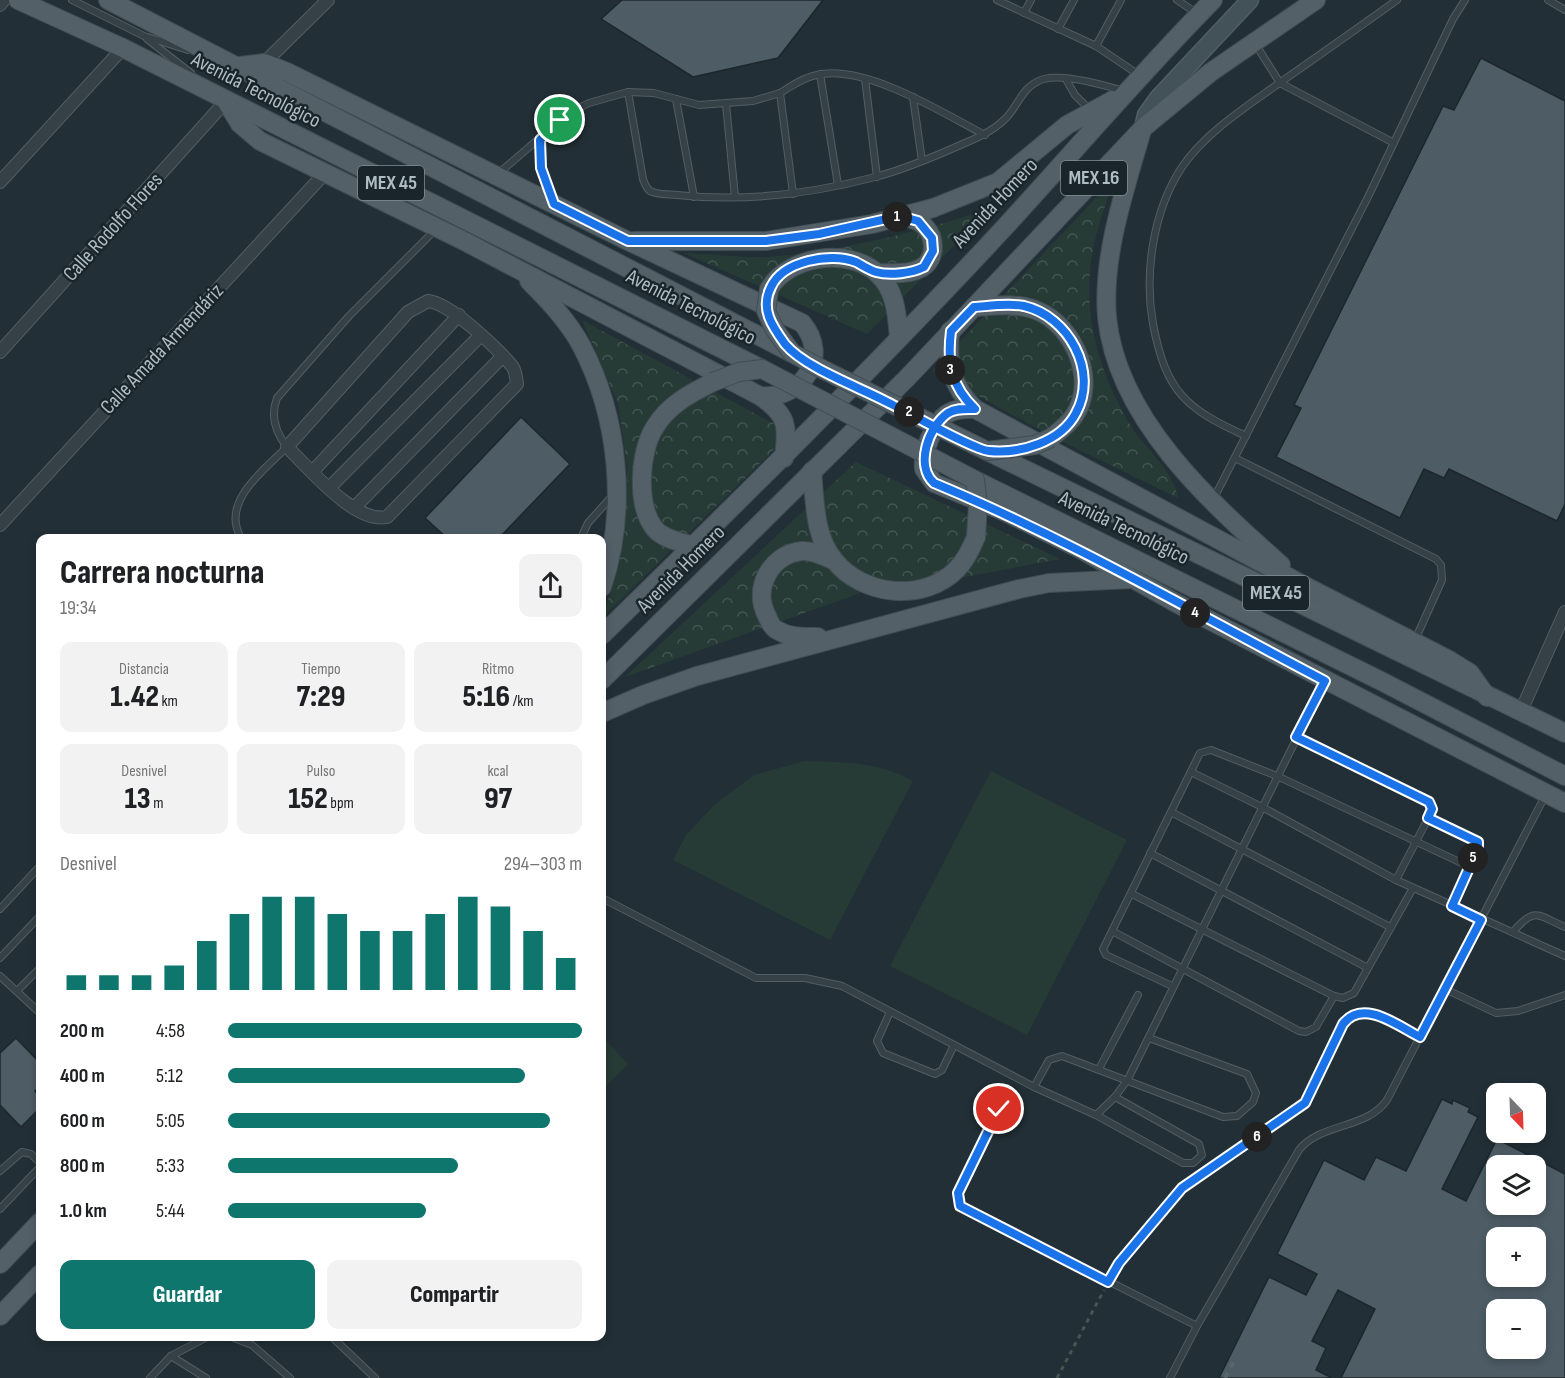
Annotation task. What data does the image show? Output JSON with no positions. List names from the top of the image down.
{
  "streets": {
    "main road": [
      "Avenida Tecnológico",
      "MEX 16",
      "MEX 45",
      "Avenida Homero"
    ],
    "street": ["Calle Rodolfo Flores", "Calle Amada Armendáriz"]
  },
  "crossings": [
    ["Avenida Tecnológico", "Calle Rodolfo Flores"]
  ],
  "north": "bottom right",
  "page": {
    "pins": [
      "1",
      "3",
      "2",
      "4",
      "5",
      "6"
    ],
    "heading": ["Carrera nocturna", "19:34"],
    "stats": [
      ["Distancia", "1.42 km"],
      ["Tiempo", "7:29"],
      ["Ritmo", "5:16 /km"],
      ["Desnivel", "13 m"],
      ["Pulso", "152 bpm"],
      ["kcal", "97"]
    ],
    "chart": ["Desnivel", "294–303 m"],
    "list": [
      {
        "name": "200 m",
        "note": "4:58"
      },
      {
        "name": "400 m",
        "note": "5:12"
      },
      {
        "name": "600 m",
        "note": "5:05"
      },
      {
        "name": "800 m",
        "note": "5:33"
      },
      {
        "name": "1.0 km",
        "note": "5:44"
      }
    ],
    "map_buttons": ["+", "−"],
    "buttons": ["Guardar", "Compartir"]
  }
}
